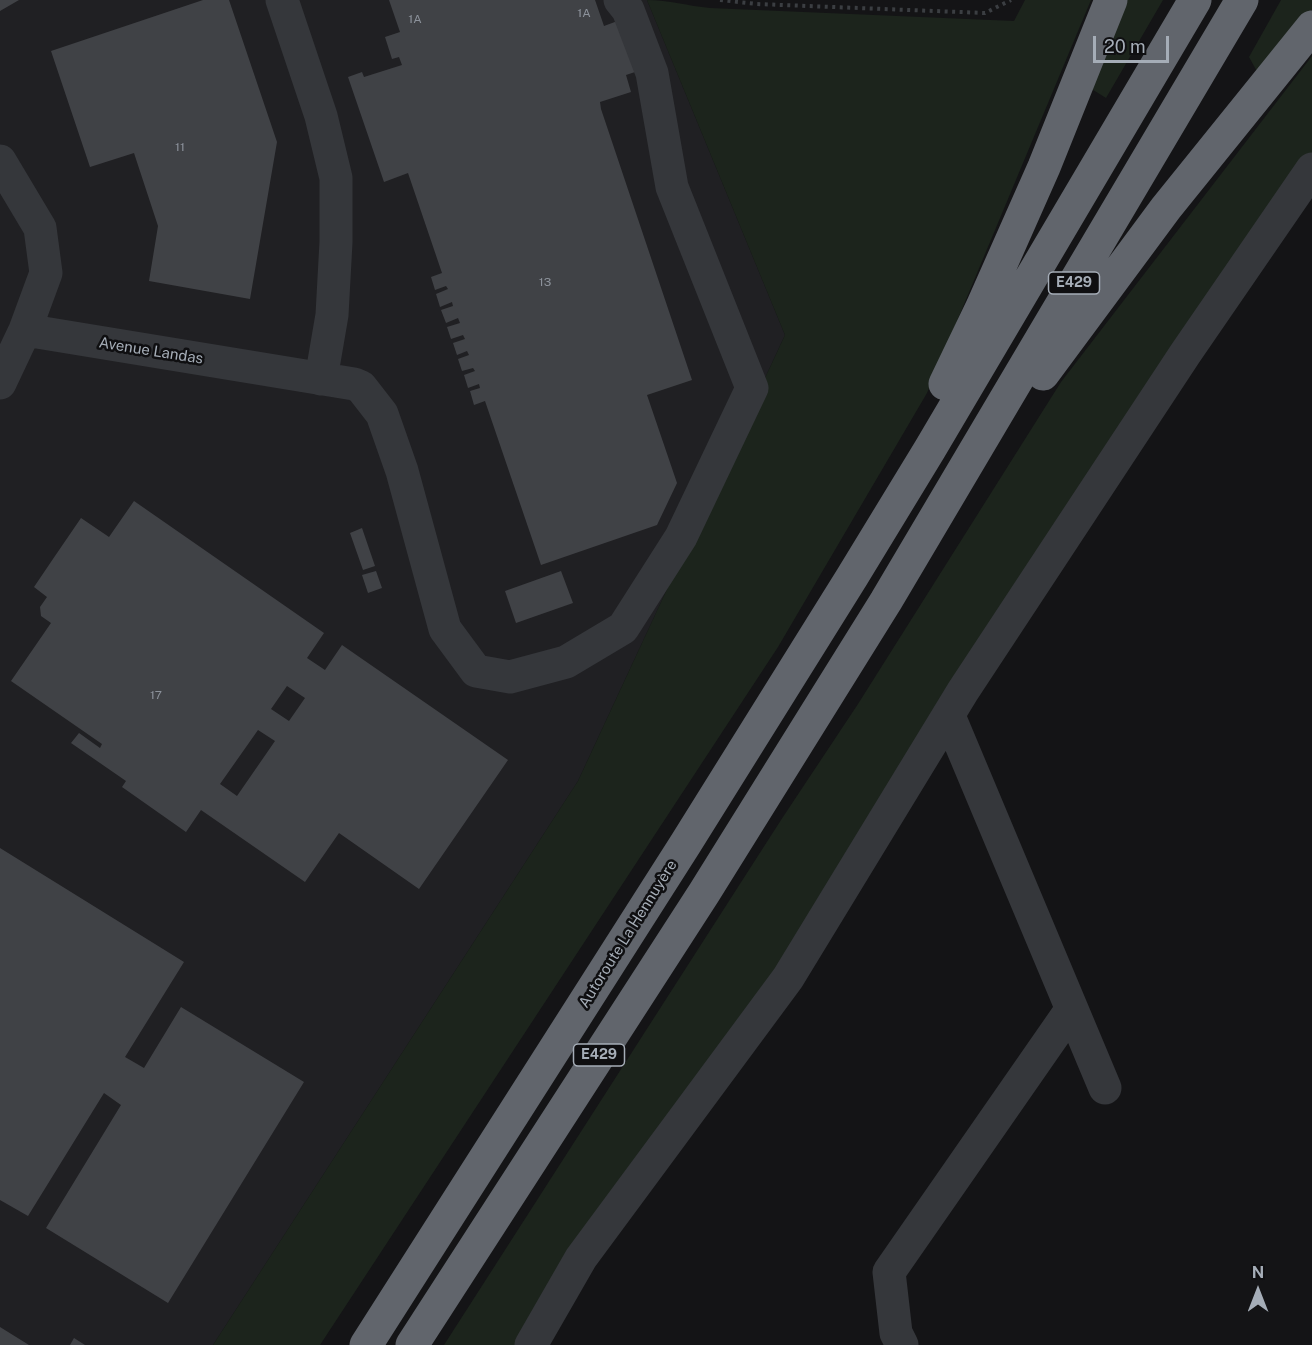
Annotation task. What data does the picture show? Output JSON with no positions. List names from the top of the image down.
{
  "streets": {
    "highway": ["E429", "Autoroute La Hennuyère"],
    "street": ["Avenue Landas"]
  },
  "house_numbers": [
    "1A",
    "1A",
    "11",
    "13",
    "17"
  ],
  "scale_bar": "20 m",
  "north": "top"
}
